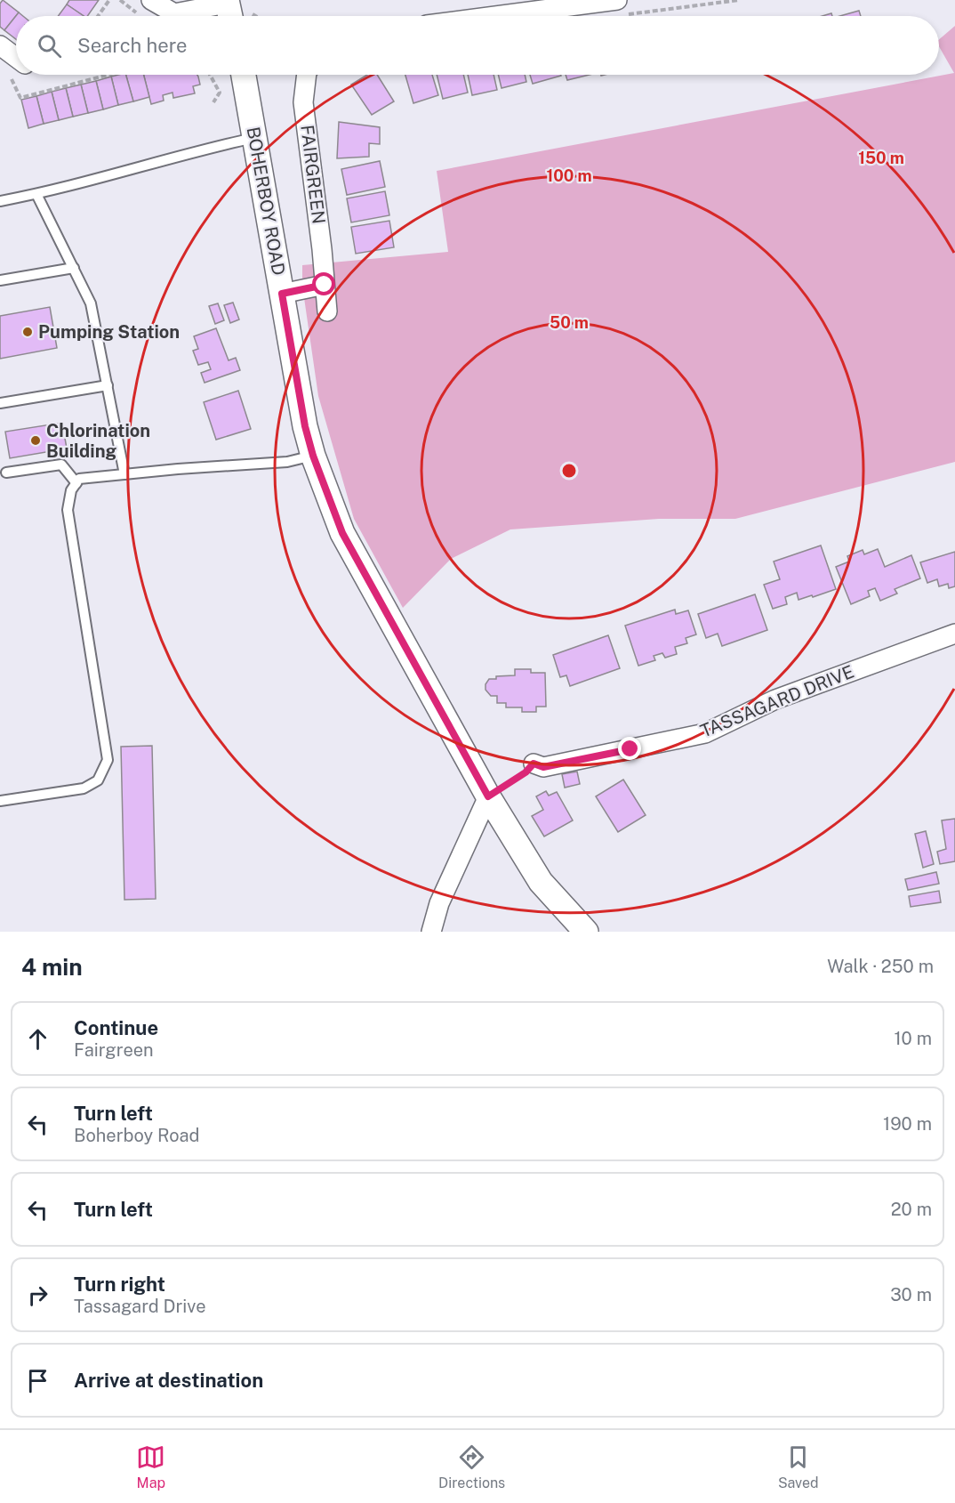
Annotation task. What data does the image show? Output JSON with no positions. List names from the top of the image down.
{
  "streets": {
    "street": ["FAIRGREEN", "BOHERBOY ROAD", "TASSAGARD DRIVE"]
  },
  "places": ["Pumping Station", "Chlorination Building"],
  "page": {
    "search": "Search here",
    "heading": ["4 min", "Walk · 250 m"],
    "list": [
      ["Continue", "Fairgreen", "10 m"],
      ["Turn left", "Boherboy Road", "190 m"],
      ["Turn left", "20 m"],
      ["Turn right", "Tassagard Drive", "30 m"],
      "Arrive at destination"
    ],
    "nav": ["Map", "Directions", "Saved"]
  },
  "rings": ["150 m", "100 m", "50 m"]
}
